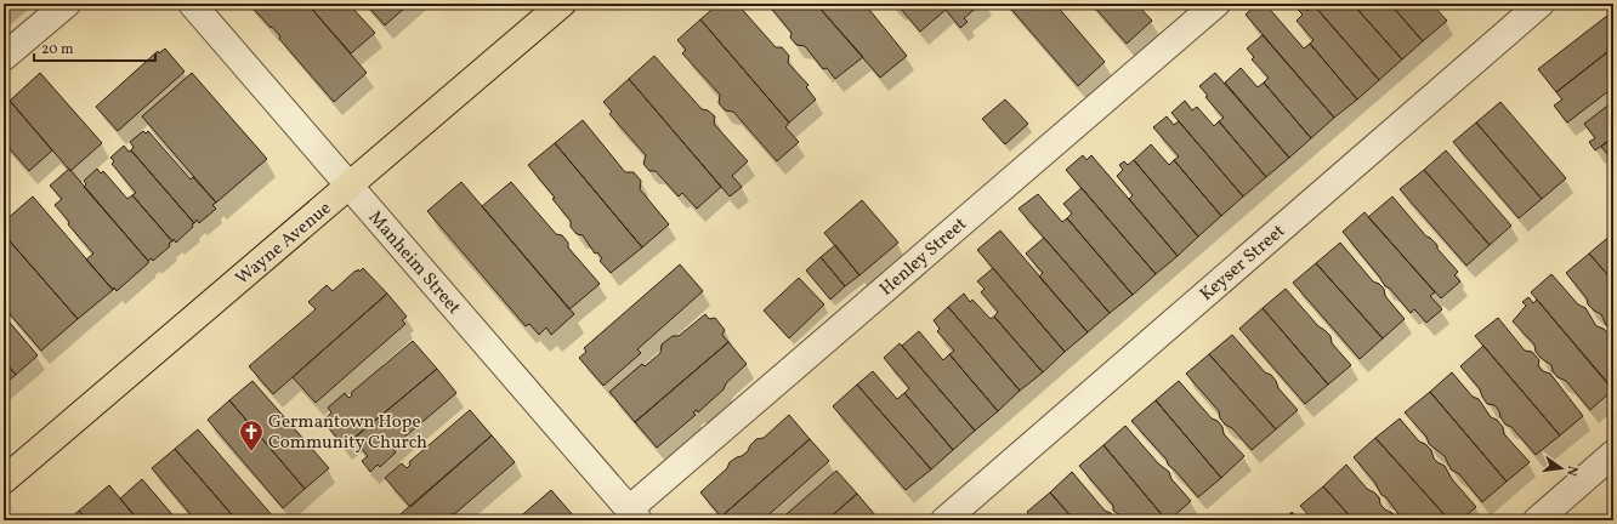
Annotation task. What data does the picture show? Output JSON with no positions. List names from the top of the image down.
{
  "streets": {
    "main road": ["Wayne Avenue"],
    "street": ["Henley Street", "Manheim Street", "Keyser Street"]
  },
  "crossings": [
    ["Wayne Avenue", "Manheim Street"],
    ["Henley Street", "Manheim Street"]
  ],
  "places": {
    "church": ["Germantown Hope Community Church"]
  },
  "scale_bar": "20 m",
  "north": "right"
}
